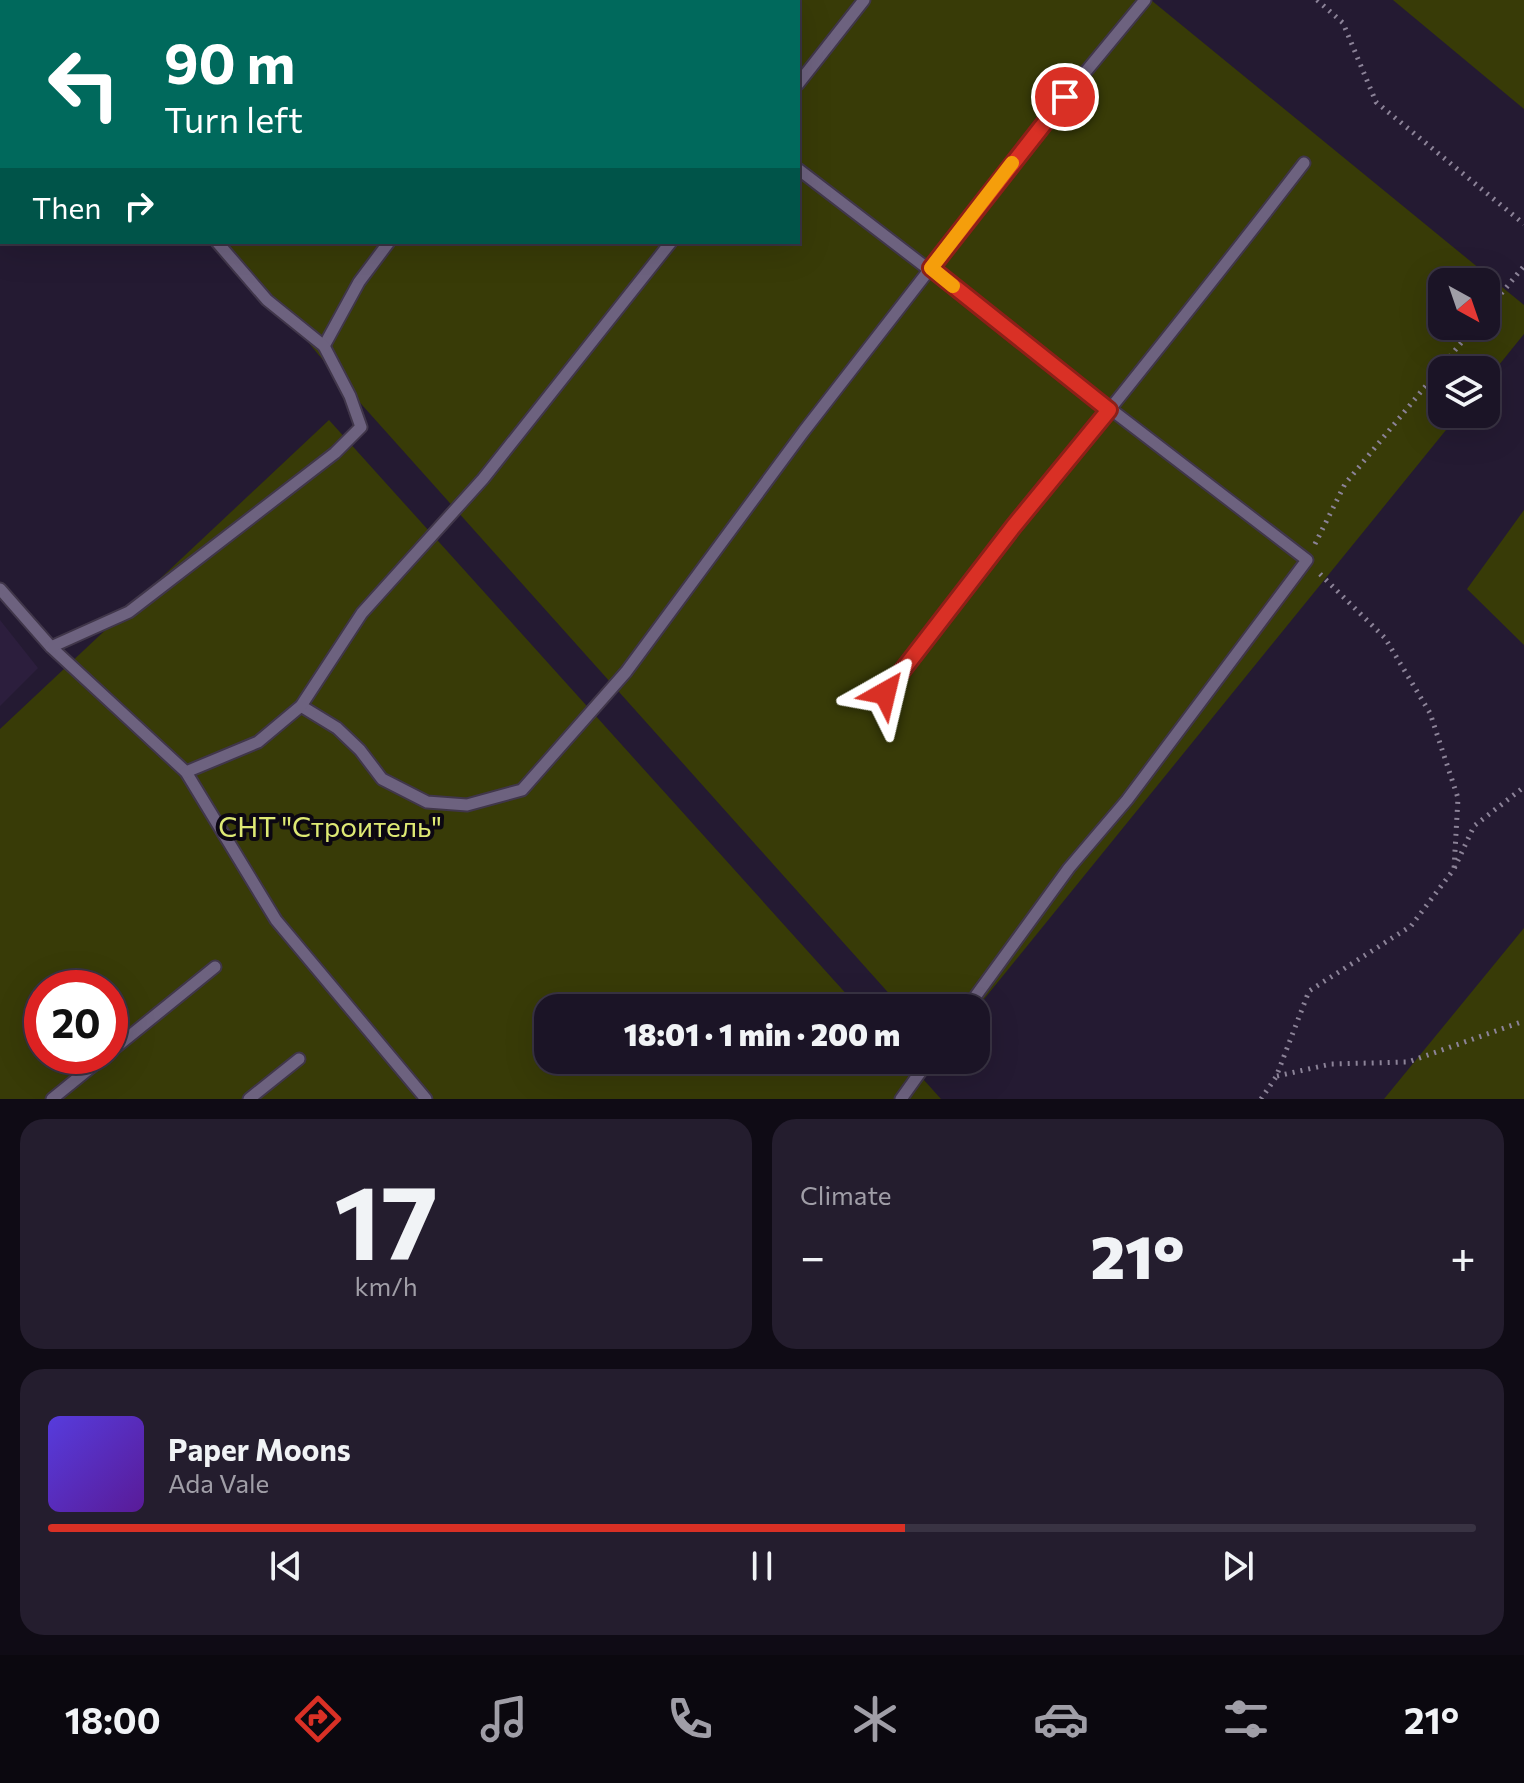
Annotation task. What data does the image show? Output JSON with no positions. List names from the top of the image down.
{
  "parks": ["СНТ \"Строитель\""],
  "north": "bottom right",
  "page": {
    "turn": ["90 m", "Turn left"],
    "then": "Then",
    "limit": "20",
    "trip": "18:01 · 1 min · 200 m",
    "tile": [
      ["17", "km/h"],
      "Climate"
    ],
    "heat": ["−", "21°", "+"],
    "song": ["Paper Moons", "Ada Vale"],
    "tabs": ["18:00", "21°"]
  }
}
